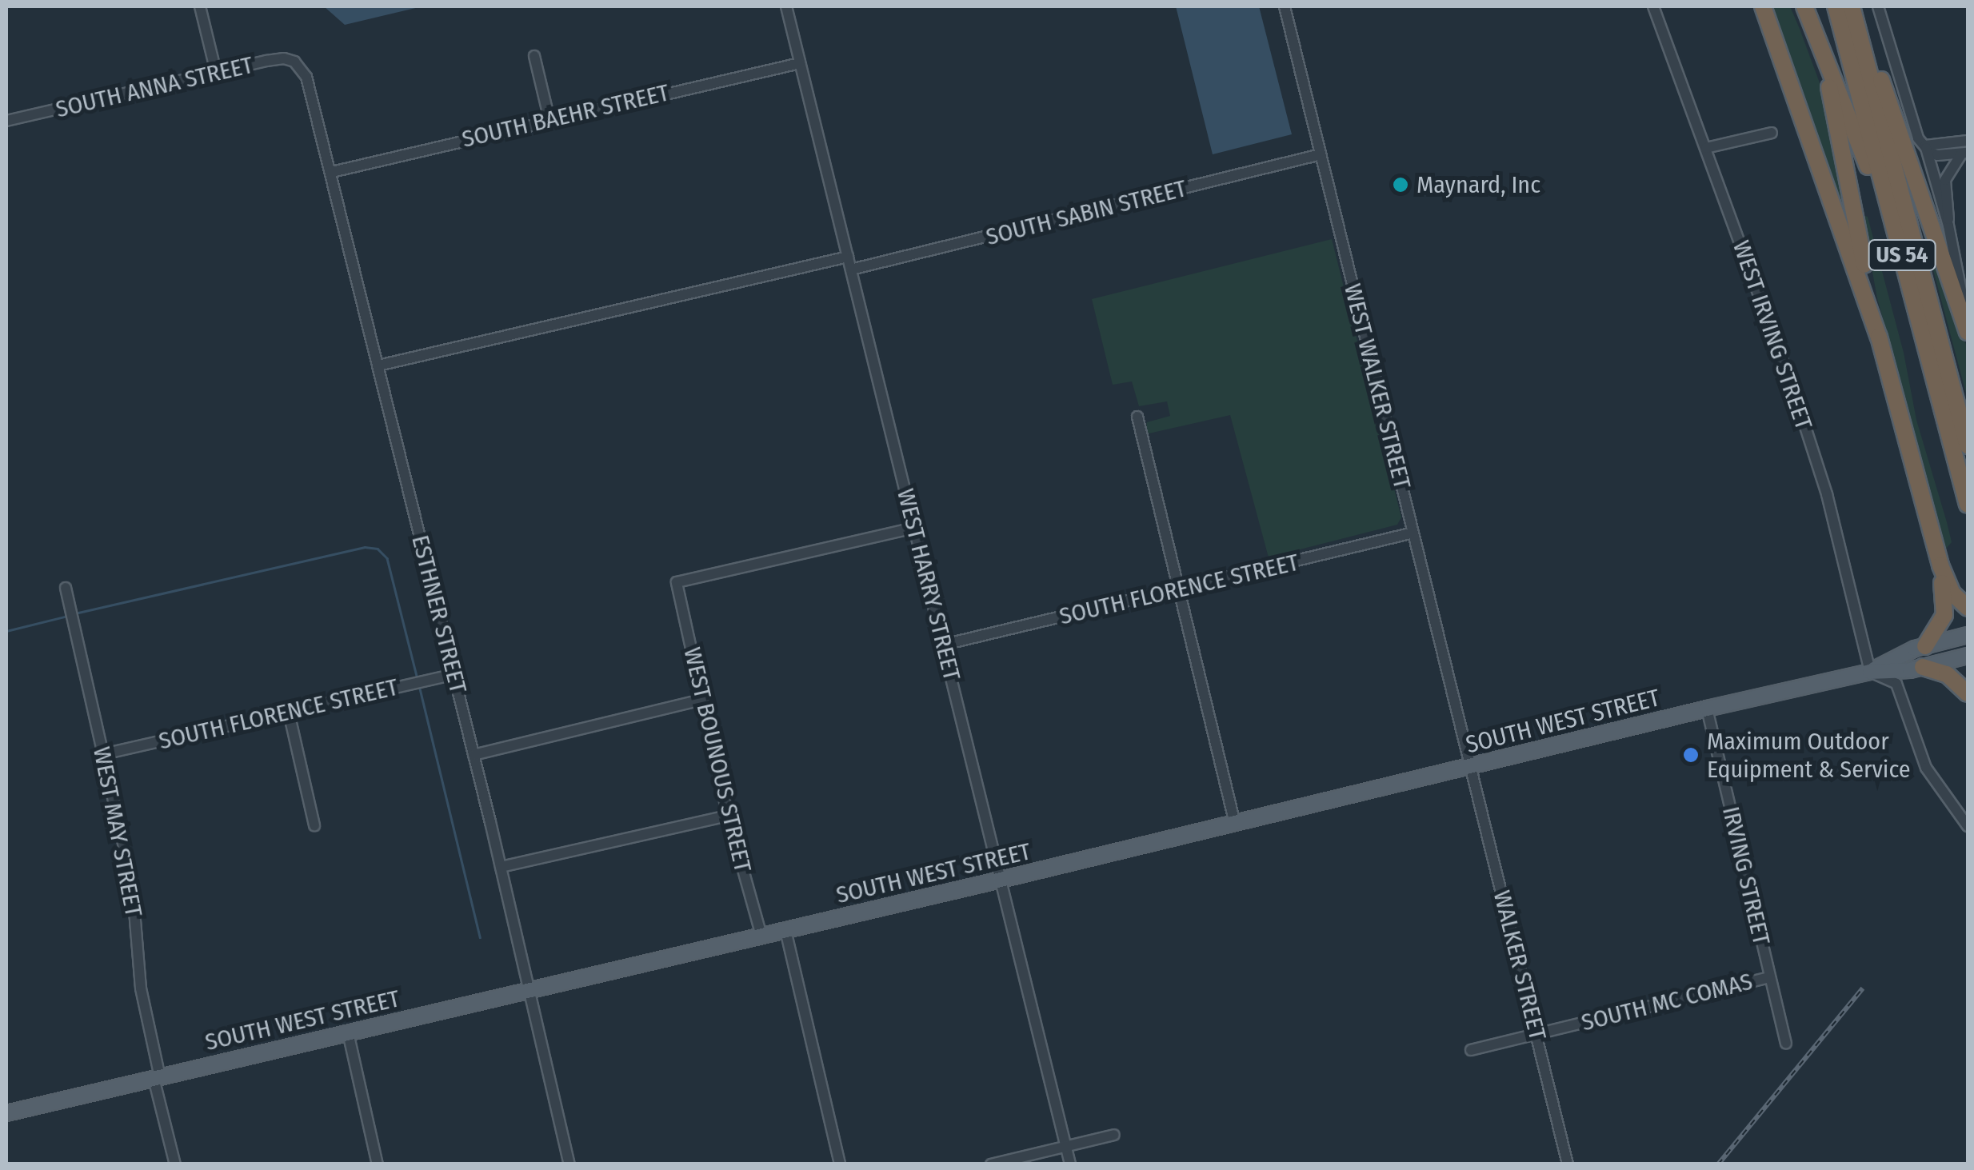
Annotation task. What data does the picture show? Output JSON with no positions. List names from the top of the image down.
{
  "streets": {
    "highway": ["US 54"],
    "main road": ["SOUTH WEST STREET"],
    "street": [
      "SOUTH ANNA STREET",
      "SOUTH BAEHR STREET",
      "SOUTH SABIN STREET",
      "WEST IRVING STREET",
      "WEST WALKER STREET",
      "WEST HARRY STREET",
      "SOUTH FLORENCE STREET",
      "ESTHNER STREET",
      "WEST BOUNOUS STREET",
      "WEST MAY STREET",
      "IRVING STREET",
      "WALKER STREET",
      "SOUTH MC COMAS"
    ]
  },
  "crossings": [
    ["SOUTH ANNA STREET", "ESTHNER STREET"],
    ["SOUTH BAEHR STREET", "WEST HARRY STREET"],
    ["SOUTH BAEHR STREET", "ESTHNER STREET"],
    ["SOUTH SABIN STREET", "WEST WALKER STREET"],
    ["SOUTH SABIN STREET", "WEST HARRY STREET"],
    ["WEST IRVING STREET", "SOUTH WEST STREET"],
    ["WEST WALKER STREET", "SOUTH FLORENCE STREET"],
    ["WEST WALKER STREET", "SOUTH WEST STREET"],
    ["WEST WALKER STREET", "WALKER STREET"],
    ["WEST HARRY STREET", "SOUTH FLORENCE STREET"],
    ["WEST HARRY STREET", "SOUTH WEST STREET"],
    ["WEST HARRY STREET", "WEST BOUNOUS STREET"],
    ["SOUTH FLORENCE STREET", "ESTHNER STREET"],
    ["SOUTH FLORENCE STREET", "WEST MAY STREET"],
    ["ESTHNER STREET", "SOUTH WEST STREET"],
    ["SOUTH WEST STREET", "WEST BOUNOUS STREET"],
    ["SOUTH WEST STREET", "WEST MAY STREET"],
    ["SOUTH WEST STREET", "IRVING STREET"],
    ["SOUTH WEST STREET", "WALKER STREET"],
    ["IRVING STREET", "SOUTH MC COMAS"],
    ["WALKER STREET", "SOUTH MC COMAS"]
  ],
  "places": ["Maynard, Inc", "Maximum Outdoor Equipment & Service"]
}
